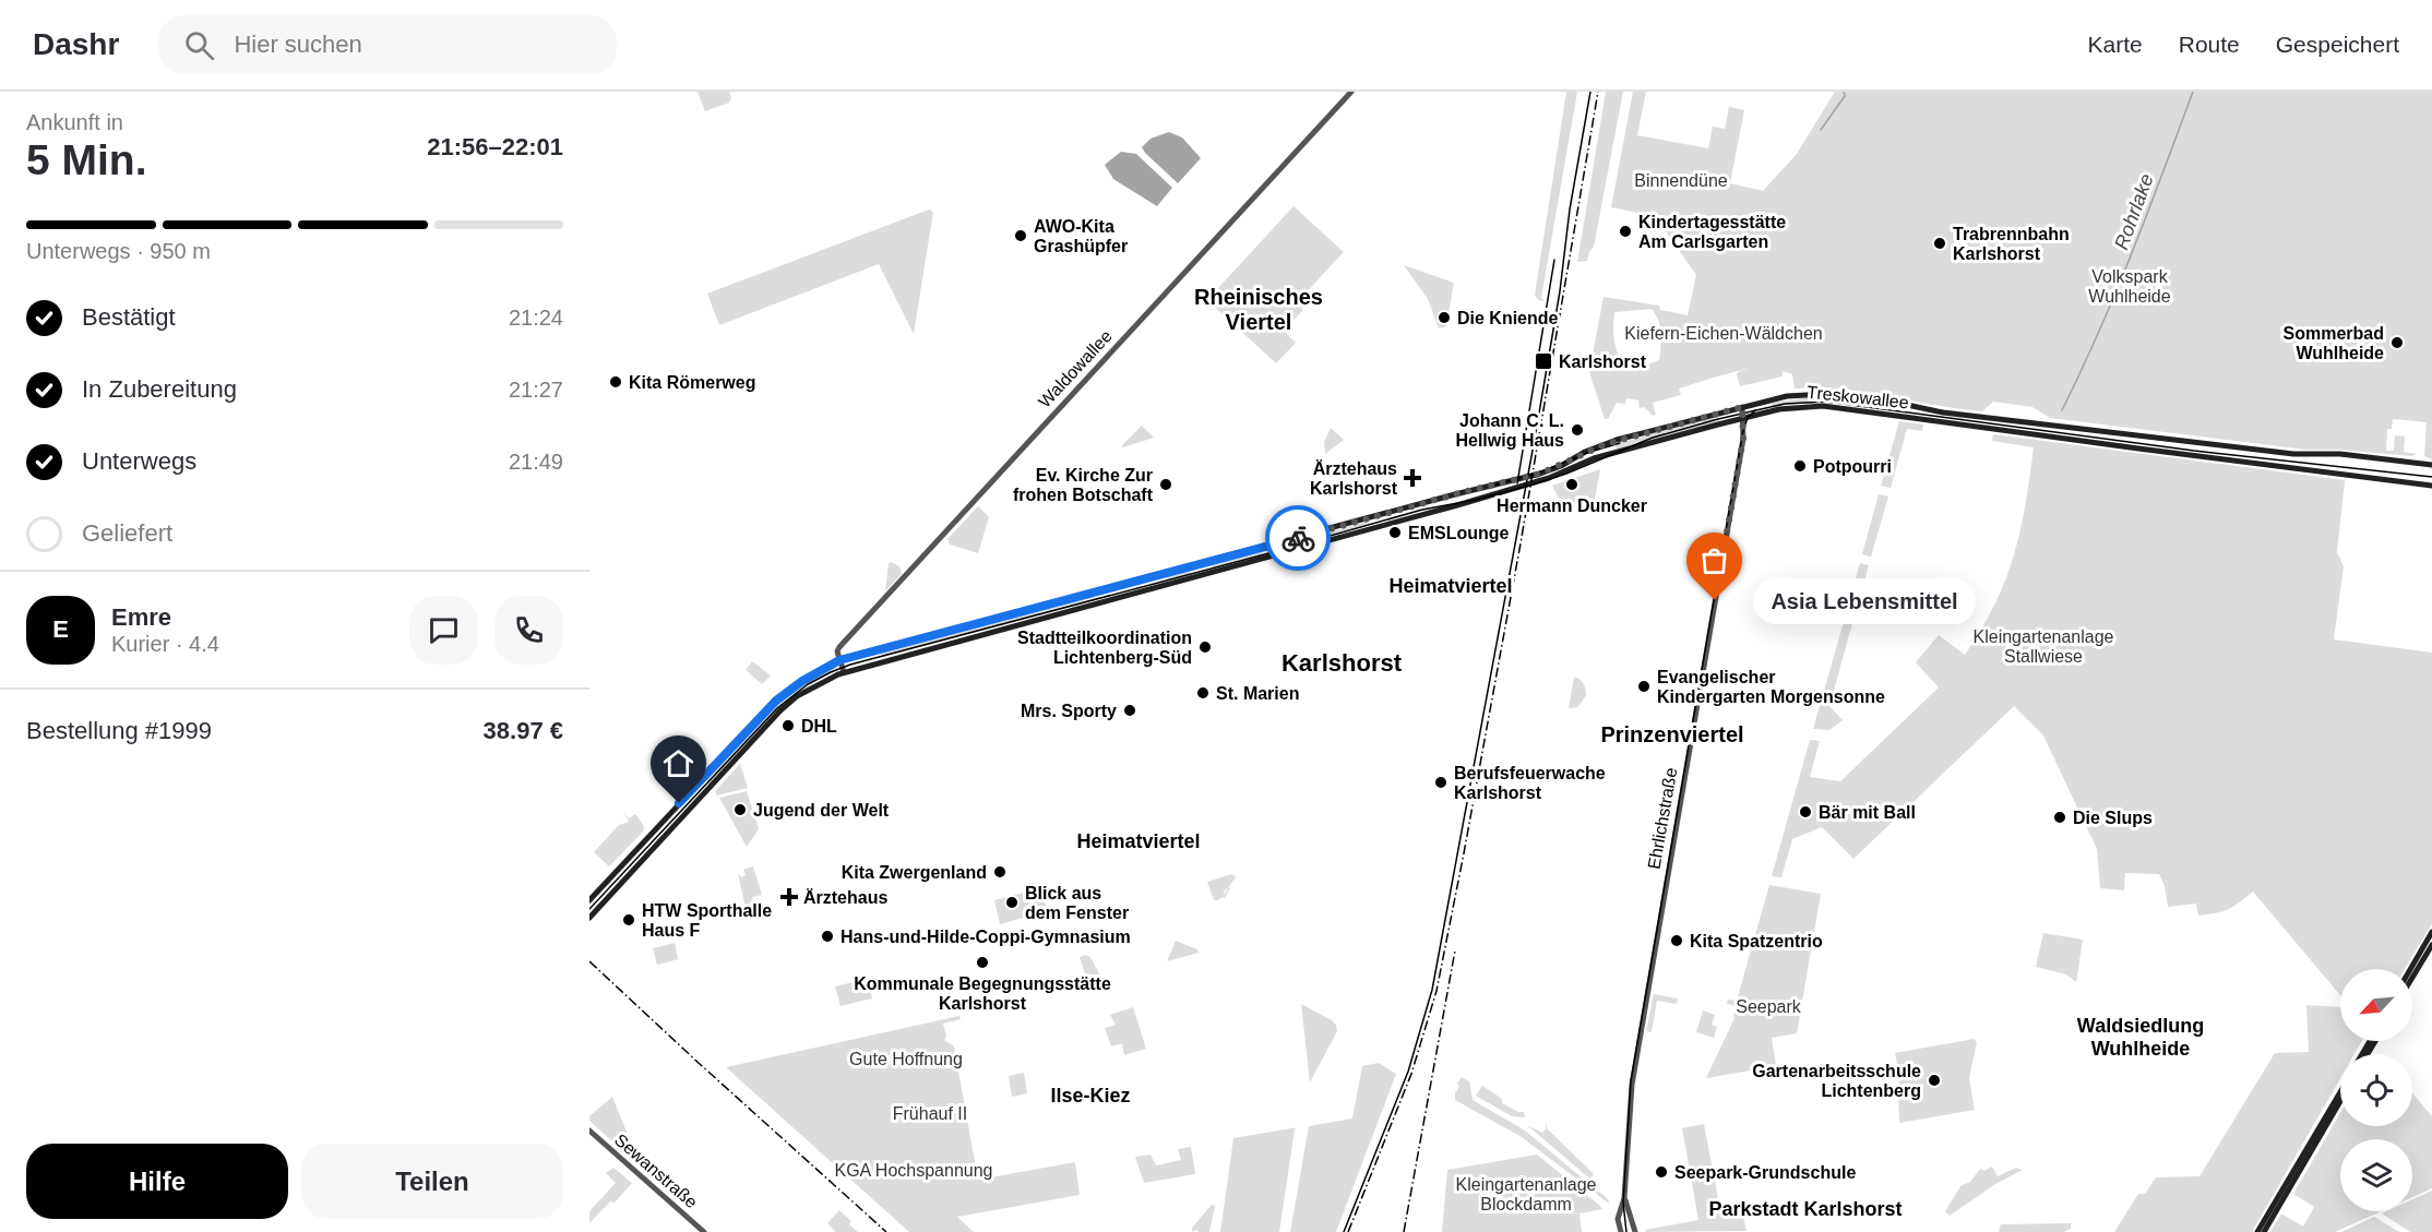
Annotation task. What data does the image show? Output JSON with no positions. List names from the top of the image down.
{
  "streets": {
    "main road": ["Treskowallee"],
    "street": ["Waldowallee", "Ehrlichstraße", "Sewanstraße"]
  },
  "crossings": [
    ["Waldowallee", "Treskowallee"],
    ["Treskowallee", "Ehrlichstraße"]
  ],
  "districts": [
    "Rheinisches Viertel",
    "Heimatviertel",
    "Karlshorst",
    "Prinzenviertel",
    "Heimatviertel",
    "Waldsiedlung Wuhlheide",
    "Ilse-Kiez",
    "Parkstadt Karlshorst"
  ],
  "water": ["Rohrlake"],
  "parks": [
    "Binnendüne",
    "Volkspark Wuhlheide",
    "Kiefern-Eichen-Wäldchen",
    "Kleingartenanlage Stallwiese",
    "Seepark",
    "Gute Hoffnung",
    "Frühauf II",
    "KGA Hochspannung",
    "Kleingartenanlage Blockdamm"
  ],
  "places": {
    "other": [
      "Kindertagesstätte Am Carlsgarten",
      "AWO-Kita Grashüpfer",
      "Trabrennbahn Karlshorst",
      "Die Kniende",
      "Sommerbad Wuhlheide",
      "Kita Römerweg",
      "Johann C. L. Hellwig Haus",
      "Potpourri",
      "Ev. Kirche Zur frohen Botschaft",
      "Hermann Duncker",
      "EMSLounge",
      "Asia Lebensmittel",
      "Stadtteilkoordination Lichtenberg-Süd",
      "Evangelischer Kindergarten Morgensonne",
      "St. Marien",
      "Mrs. Sporty",
      "DHL",
      "Berufsfeuerwache Karlshorst",
      "Jugend der Welt",
      "Bär mit Ball",
      "Die Slups",
      "Kita Zwergenland",
      "Blick aus dem Fenster",
      "HTW Sporthalle Haus F",
      "Hans-und-Hilde-Coppi-Gymnasium",
      "Kita Spatzentrio",
      "Kommunale Begegnungsstätte Karlshorst",
      "Gartenarbeitsschule Lichtenberg",
      "Seepark-Grundschule"
    ],
    "transit": ["Karlshorst"],
    "health": ["Ärztehaus Karlshorst", "Ärztehaus"]
  },
  "north": "bottom left",
  "page": {
    "header": "Dashr",
    "search": "Hier suchen",
    "nav": ["Karte", "Route", "Gespeichert"],
    "heading": ["5 Min.", "Ankunft in", "21:56–22:01"],
    "panel": [
      "Emre",
      "Kurier · 4.4",
      "Bestellung #1999",
      "38.97 €"
    ],
    "bar": "Unterwegs · 950 m",
    "list": [
      ["Bestätigt", "21:24"],
      ["In Zubereitung", "21:27"],
      ["Unterwegs", "21:49"],
      "Geliefert"
    ],
    "bubble": "Asia Lebensmittel",
    "round": "E",
    "buttons": ["Hilfe", "Teilen"]
  }
}
